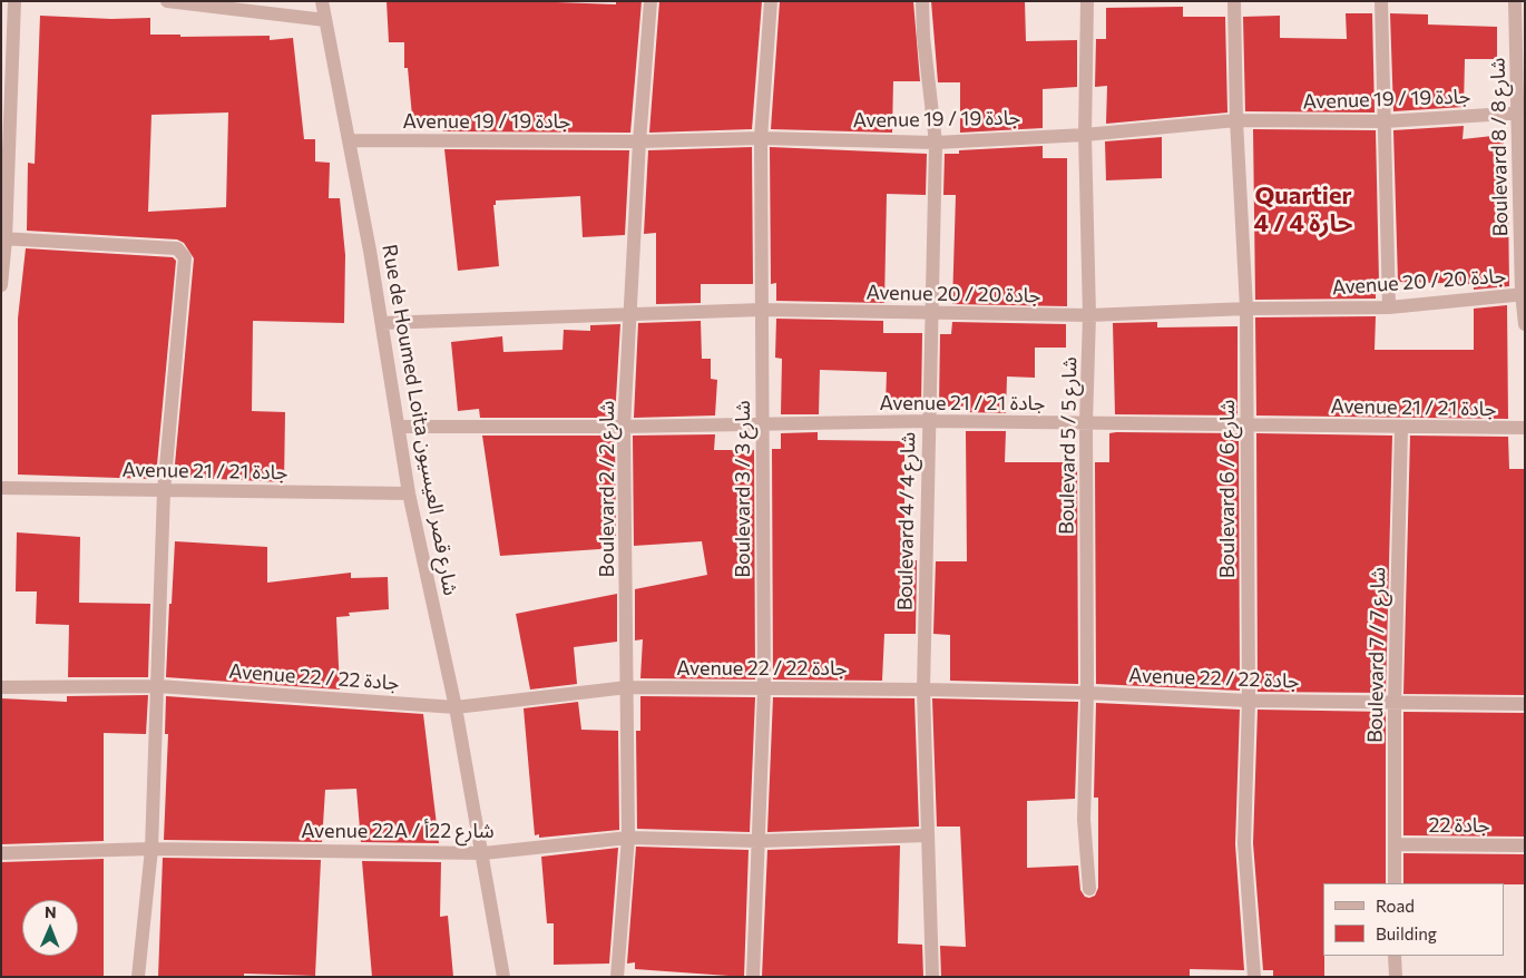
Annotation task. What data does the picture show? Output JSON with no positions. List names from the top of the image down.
{
  "streets": {
    "street": [
      "Avenue 19 / جادة 19",
      "Boulevard 8 / شارع 8",
      "Avenue 20 / جادة 20",
      "Avenue 21 / جادة 21",
      "Rue de Houmed Loita شارع قصر العيسيون",
      "Boulevard 5 / شارع 5",
      "Boulevard 2 / شارع 2",
      "Boulevard 3 / شارع 3",
      "Boulevard 6 / شارع 6",
      "Boulevard 4 / شارع 4",
      "Boulevard 7 / شارع 7",
      "Avenue 22 / جادة 22",
      "جادة 22",
      "Avenue 22A / شارع 22أ"
    ]
  },
  "crossings": [
    ["Avenue 19 / جادة 19", "Boulevard 8 / شارع 8"],
    ["Avenue 19 / جادة 19", "Rue de Houmed Loita شارع قصر العيسيون"],
    ["Avenue 19 / جادة 19", "Boulevard 5 / شارع 5"],
    ["Avenue 19 / جادة 19", "Boulevard 2 / شارع 2"],
    ["Avenue 19 / جادة 19", "Boulevard 3 / شارع 3"],
    ["Avenue 19 / جادة 19", "Boulevard 6 / شارع 6"],
    ["Avenue 19 / جادة 19", "Boulevard 4 / شارع 4"],
    ["Boulevard 8 / شارع 8", "Avenue 20 / جادة 20"],
    ["Avenue 20 / جادة 20", "Rue de Houmed Loita شارع قصر العيسيون"],
    ["Avenue 20 / جادة 20", "Boulevard 5 / شارع 5"],
    ["Avenue 20 / جادة 20", "Boulevard 2 / شارع 2"],
    ["Avenue 20 / جادة 20", "Boulevard 3 / شارع 3"],
    ["Avenue 20 / جادة 20", "Boulevard 6 / شارع 6"],
    ["Avenue 20 / جادة 20", "Boulevard 4 / شارع 4"],
    ["Avenue 21 / جادة 21", "Rue de Houmed Loita شارع قصر العيسيون"],
    ["Avenue 21 / جادة 21", "Boulevard 5 / شارع 5"],
    ["Avenue 21 / جادة 21", "Boulevard 2 / شارع 2"],
    ["Avenue 21 / جادة 21", "Boulevard 3 / شارع 3"],
    ["Avenue 21 / جادة 21", "Boulevard 6 / شارع 6"],
    ["Avenue 21 / جادة 21", "Boulevard 4 / شارع 4"],
    ["Avenue 21 / جادة 21", "Boulevard 7 / شارع 7"],
    ["Rue de Houmed Loita شارع قصر العيسيون", "Avenue 22 / جادة 22"],
    ["Rue de Houmed Loita شارع قصر العيسيون", "Avenue 22A / شارع 22أ"],
    ["Boulevard 5 / شارع 5", "Avenue 22 / جادة 22"],
    ["Boulevard 2 / شارع 2", "Avenue 22 / جادة 22"],
    ["Boulevard 2 / شارع 2", "Avenue 22A / شارع 22أ"],
    ["Boulevard 3 / شارع 3", "Avenue 22 / جادة 22"],
    ["Boulevard 3 / شارع 3", "Avenue 22A / شارع 22أ"],
    ["Boulevard 6 / شارع 6", "Avenue 22 / جادة 22"],
    ["Boulevard 4 / شارع 4", "Avenue 22 / جادة 22"],
    ["Boulevard 4 / شارع 4", "Avenue 22A / شارع 22أ"],
    ["Boulevard 7 / شارع 7", "Avenue 22 / جادة 22"],
    ["Boulevard 7 / شارع 7", "جادة 22"]
  ],
  "districts": ["Quartier 4 / حارة 4"],
  "legend": ["Road", "Building"],
  "north": "top"
}
